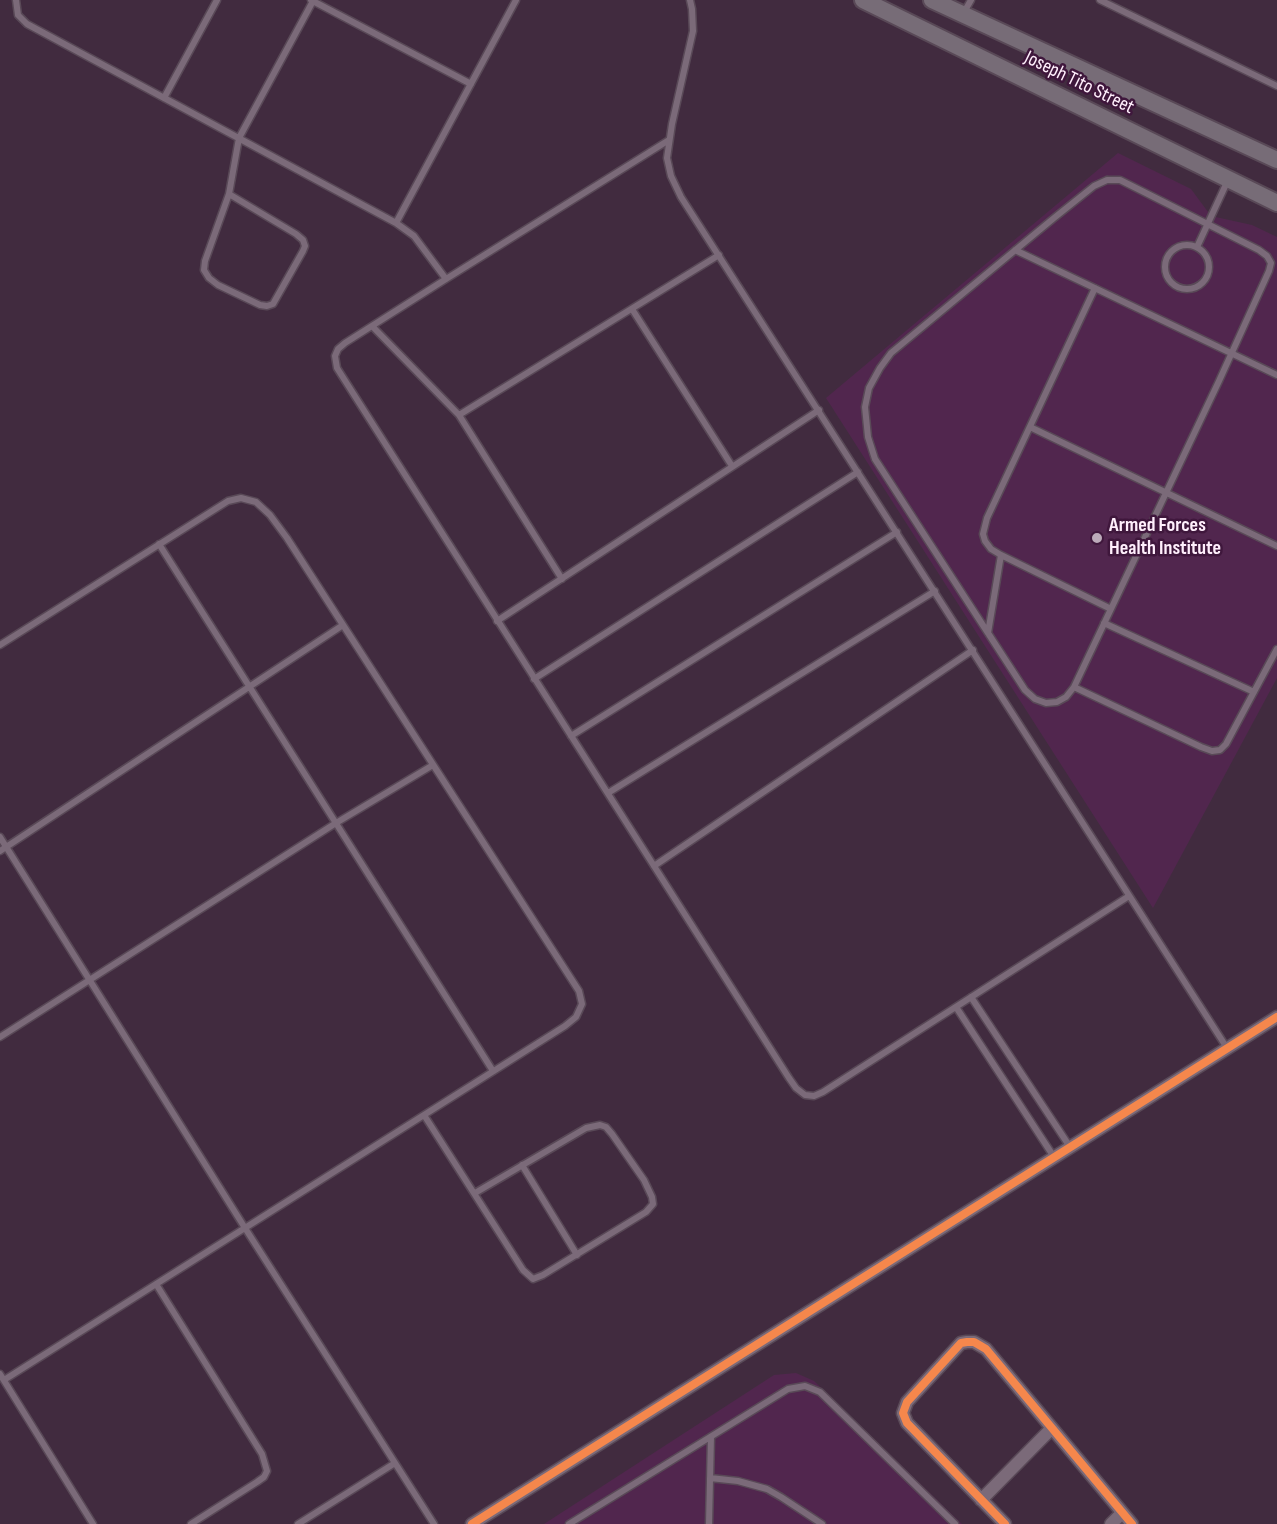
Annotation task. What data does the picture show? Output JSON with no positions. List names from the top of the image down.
{
  "streets": {
    "main road": ["Joseph Tito Street"]
  },
  "places": ["Armed Forces Health Institute"]
}
